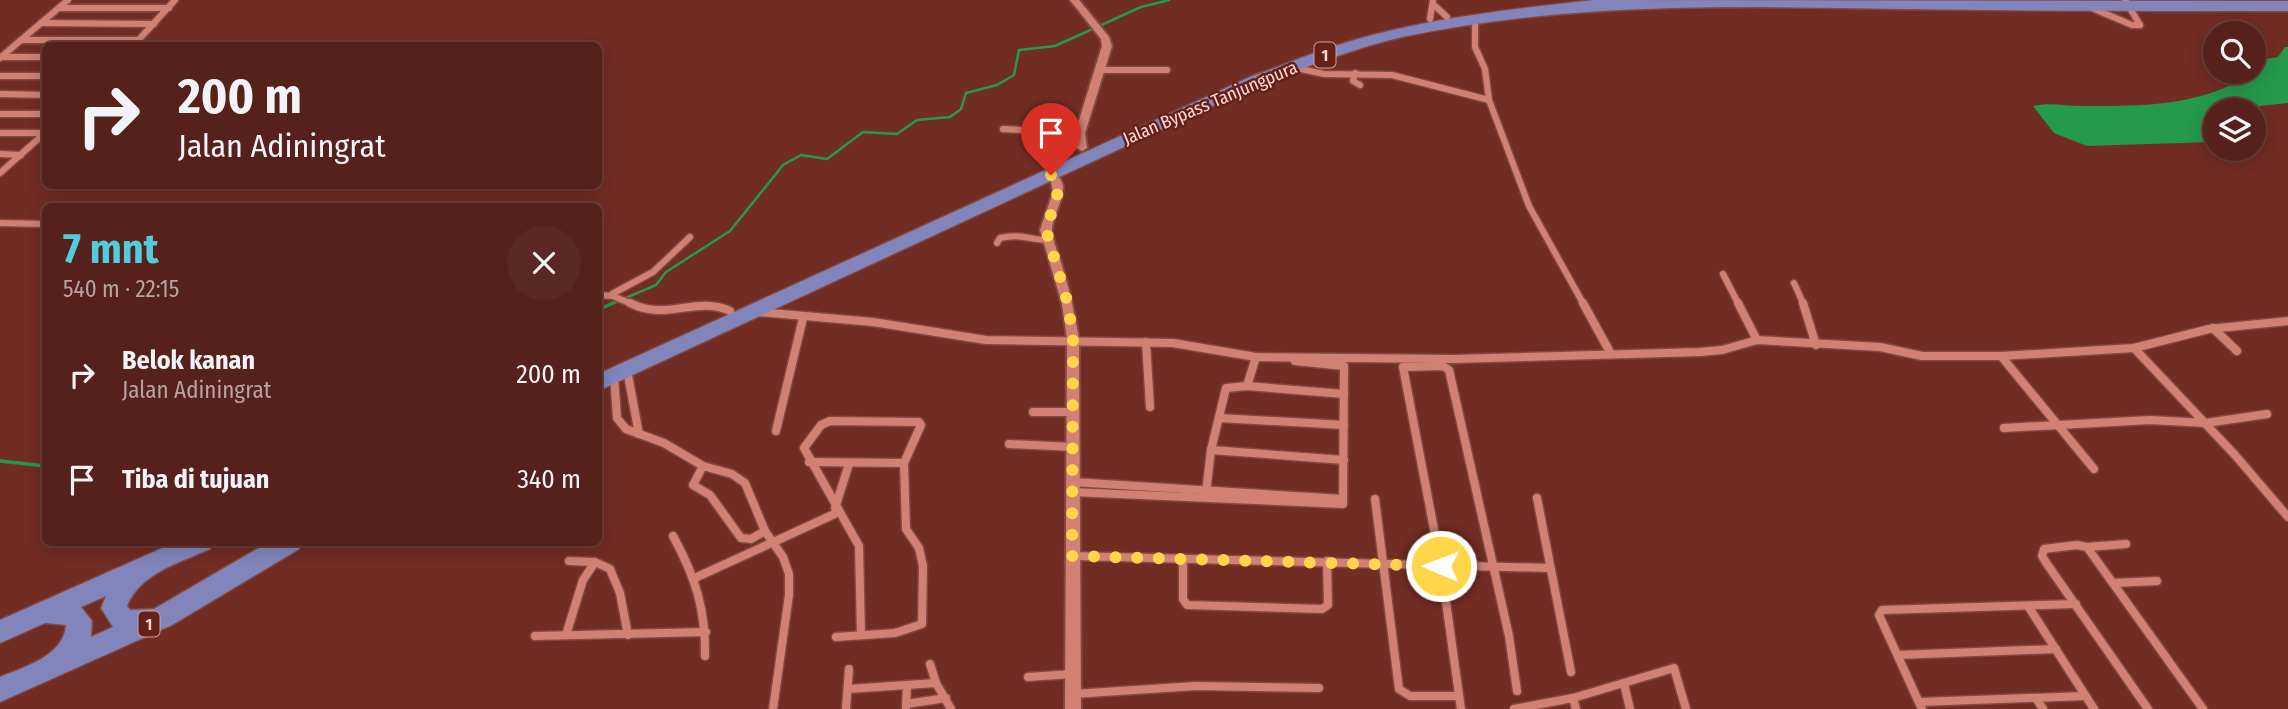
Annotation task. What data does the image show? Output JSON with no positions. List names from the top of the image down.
{
  "streets": {
    "highway": ["1", "Jalan Bypass Tanjungpura"]
  },
  "page": {
    "turn": ["200 m", "Jalan Adiningrat"],
    "heading": ["7 mnt", "540 m · 22:15"],
    "list": [
      {
        "name": "Belok kanan",
        "note": "Jalan Adiningrat",
        "value": "200 m"
      },
      {
        "name": "Tiba di tujuan",
        "value": "340 m"
      }
    ]
  }
}
